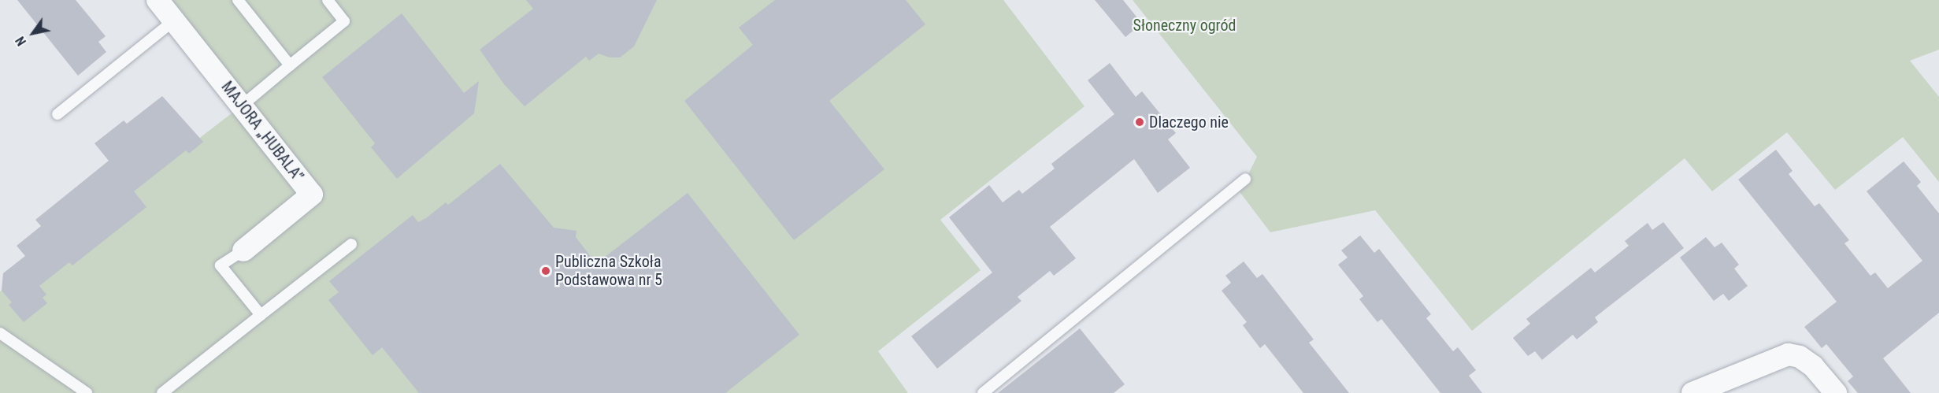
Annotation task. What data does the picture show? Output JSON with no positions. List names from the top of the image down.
{
  "streets": {
    "street": ["MAJORA „HUBALA”"]
  },
  "parks": ["Słoneczny ogród"],
  "places": ["Dlaczego nie", "Publiczna Szkoła Podstawowa nr 5"],
  "north": "bottom left"
}
